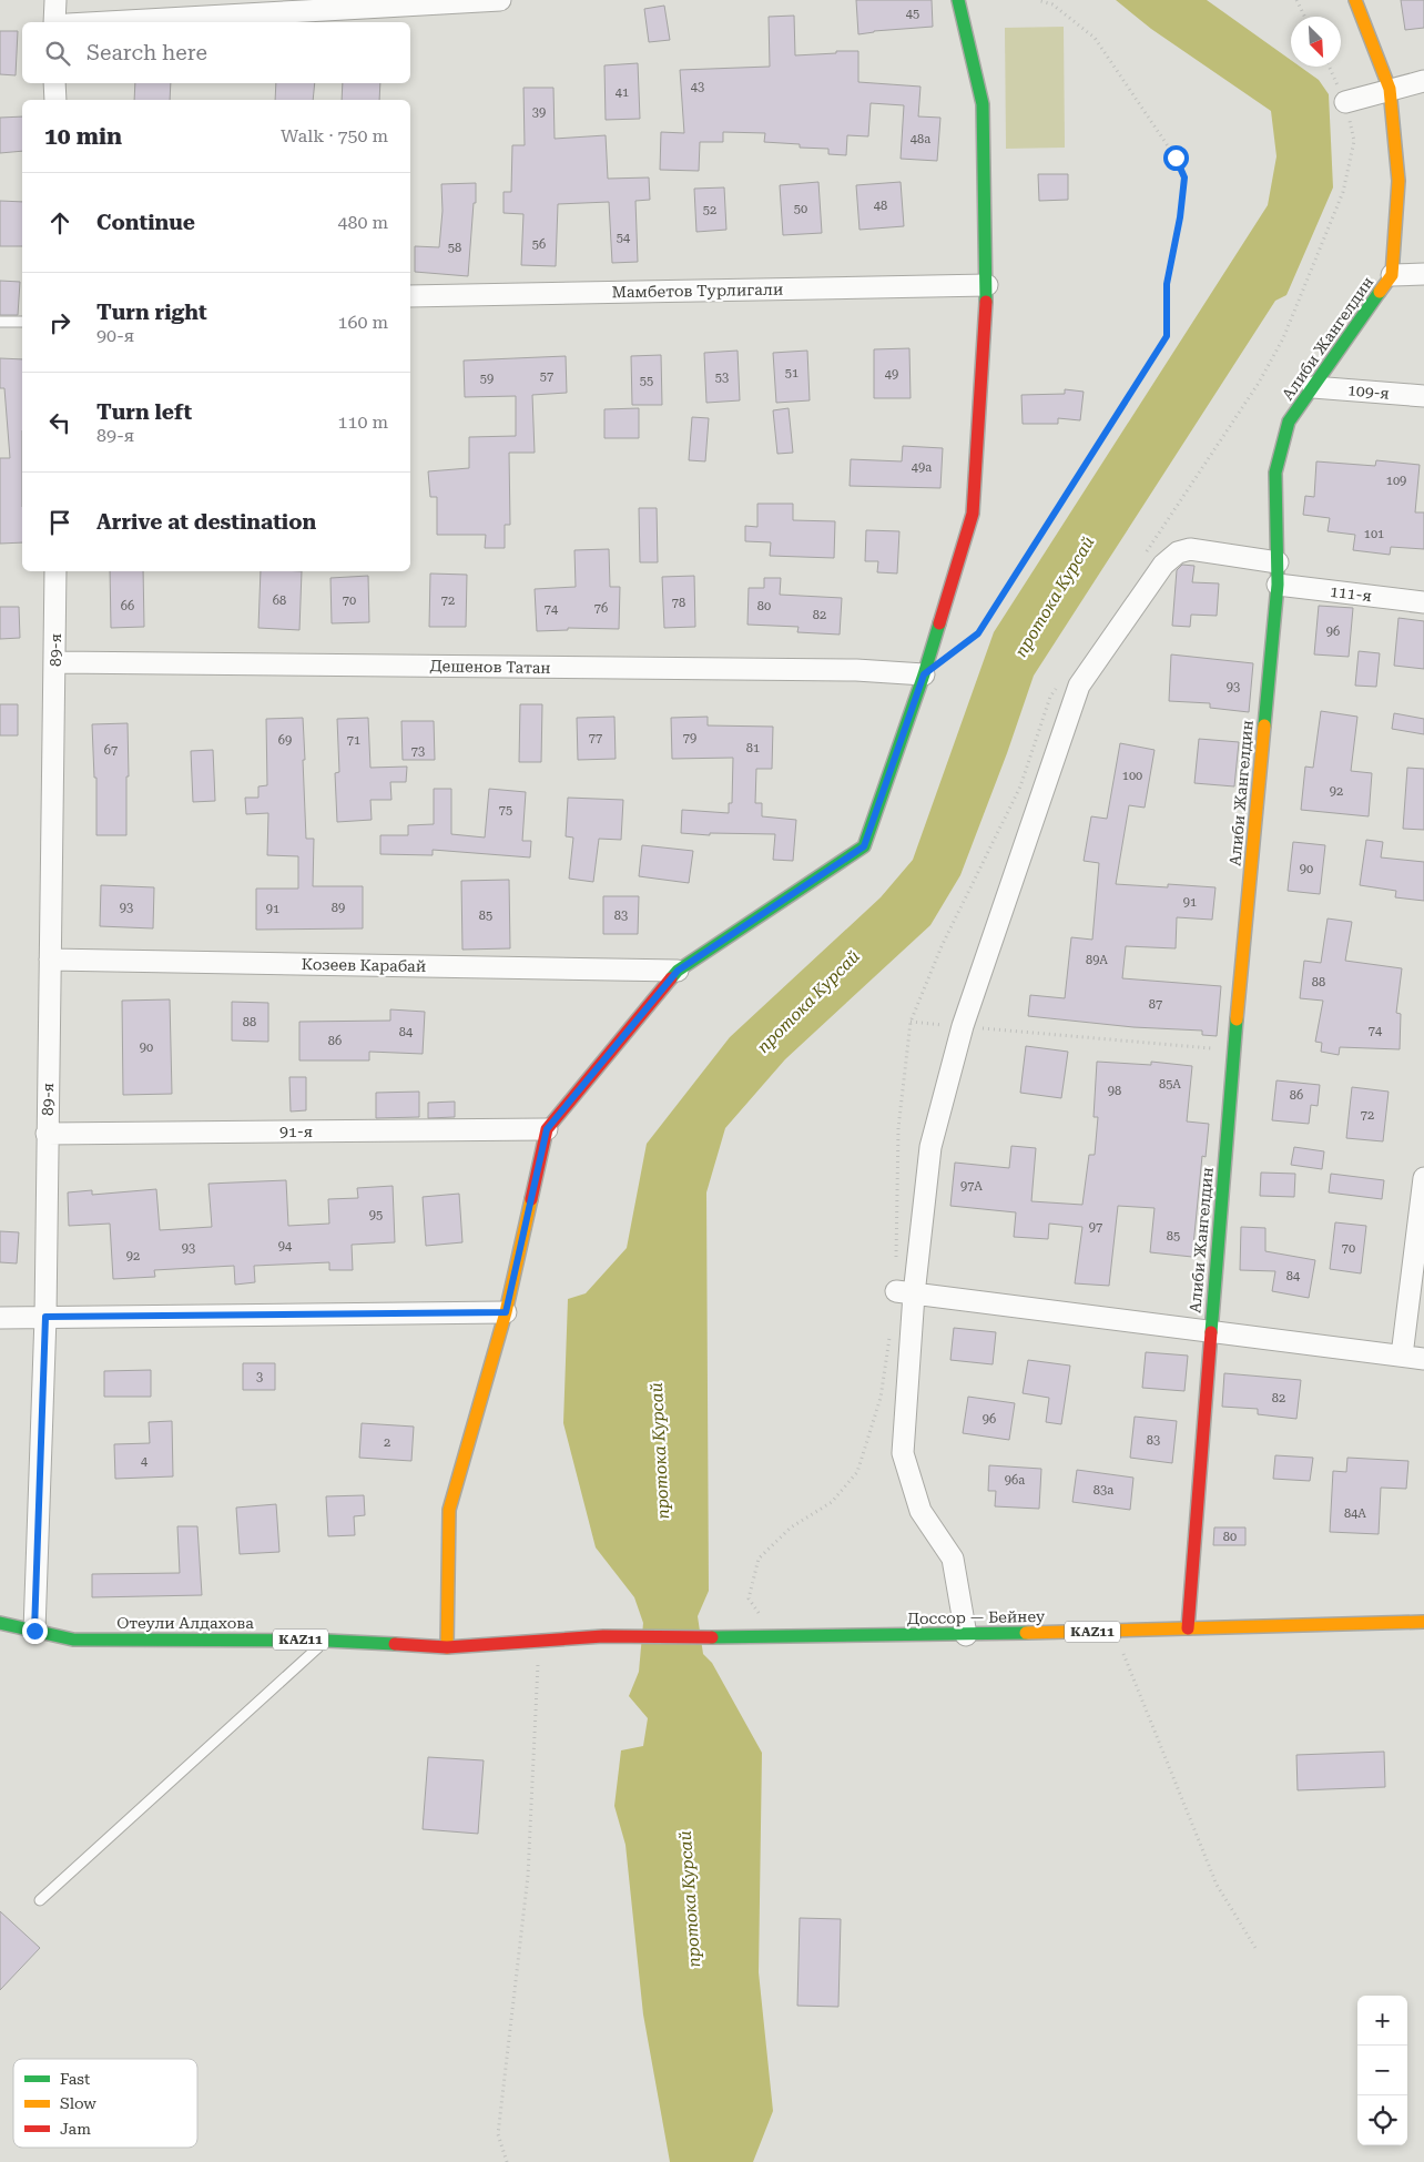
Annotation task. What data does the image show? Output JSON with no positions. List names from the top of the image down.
{
  "streets": {
    "main road": [
      "Алиби Жангелдин",
      "Доссор — Бейнеу",
      "Отеули Алдахова",
      "KAZ11"
    ],
    "street": [
      "Мамбетов Турлигали",
      "109-я",
      "111-я",
      "89-я",
      "Дешенов Татан",
      "Козеев Карабай",
      "91-я"
    ]
  },
  "crossings": [
    ["Алиби Жангелдин", "109-я"],
    ["Алиби Жангелдин", "111-я"],
    ["Алиби Жангелдин", "Доссор — Бейнеу"],
    ["89-я", "Дешенов Татан"],
    ["89-я", "Козеев Карабай"],
    ["89-я", "91-я"],
    ["89-я", "Отеули Алдахова"],
    ["Доссор — Бейнеу", "Отеули Алдахова"]
  ],
  "water": ["протока Курсай"],
  "house_numbers": [
    "45",
    "43",
    "41",
    "39",
    "48а",
    "48",
    "50",
    "52",
    "54",
    "56",
    "58",
    "51",
    "49",
    "57",
    "53",
    "59",
    "55",
    "49а",
    "109",
    "101",
    "68",
    "70",
    "72",
    "78",
    "66",
    "80",
    "76",
    "74",
    "82",
    "96",
    "93",
    "77",
    "79",
    "69",
    "71",
    "81",
    "67",
    "73",
    "100",
    "92",
    "75",
    "90",
    "91",
    "93",
    "89",
    "91",
    "85",
    "83",
    "89А",
    "88",
    "87",
    "88",
    "74",
    "84",
    "86",
    "90",
    "85А",
    "98",
    "86",
    "72",
    "97А",
    "95",
    "97",
    "85",
    "94",
    "93",
    "70",
    "92",
    "84",
    "3",
    "82",
    "96",
    "83",
    "2",
    "4",
    "96а",
    "83а",
    "84А",
    "80"
  ],
  "legend": ["Fast", "Slow", "Jam"],
  "north": "bottom right",
  "page": {
    "search": "Search here",
    "heading": ["10 min", "Walk · 750 m"],
    "list": [
      ["Continue", "480 m"],
      ["Turn right", "90-я", "160 m"],
      ["Turn left", "89-я", "110 m"],
      "Arrive at destination"
    ],
    "map_buttons": ["+", "−"]
  }
}
